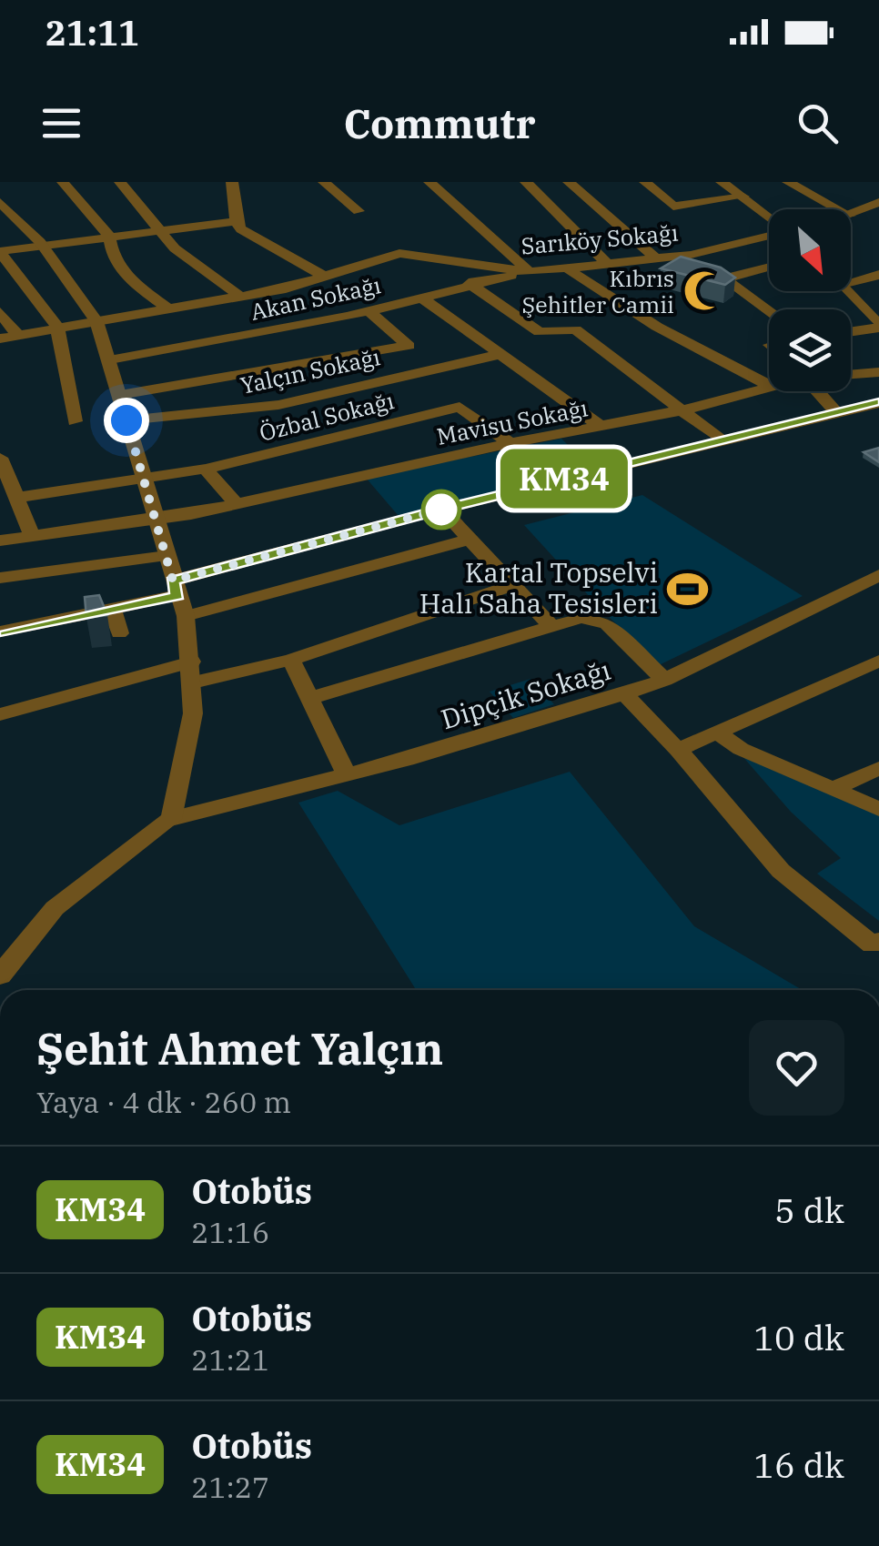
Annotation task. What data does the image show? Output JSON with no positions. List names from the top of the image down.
{
  "streets": {
    "street": [
      "Sarıköy Sokağı",
      "Akan Sokağı",
      "Yalçın Sokağı",
      "Özbal Sokağı",
      "Mavisu Sokağı",
      "Dipçik Sokağı"
    ]
  },
  "crossings": [
    ["Sarıköy Sokağı", "Akan Sokağı"],
    ["Özbal Sokağı", "Mavisu Sokağı"]
  ],
  "places": {
    "mosque": ["Kıbrıs Şehitler Camii"],
    "sports": ["Kartal Topselvi Halı Saha Tesisleri"]
  },
  "lines": ["bus line KM34"],
  "north": "bottom right",
  "page": {
    "status": "21:11",
    "header": "Commutr",
    "on_map": "KM34",
    "heading": ["Şehit Ahmet Yalçın", "Yaya · 4 dk · 260 m"],
    "list": [
      {
        "mark": "KM34",
        "name": "Otobüs",
        "note": "21:16",
        "value": "5 dk"
      },
      {
        "mark": "KM34",
        "name": "Otobüs",
        "note": "21:21",
        "value": "10 dk"
      },
      {
        "mark": "KM34",
        "name": "Otobüs",
        "note": "21:27",
        "value": "16 dk"
      }
    ]
  }
}
